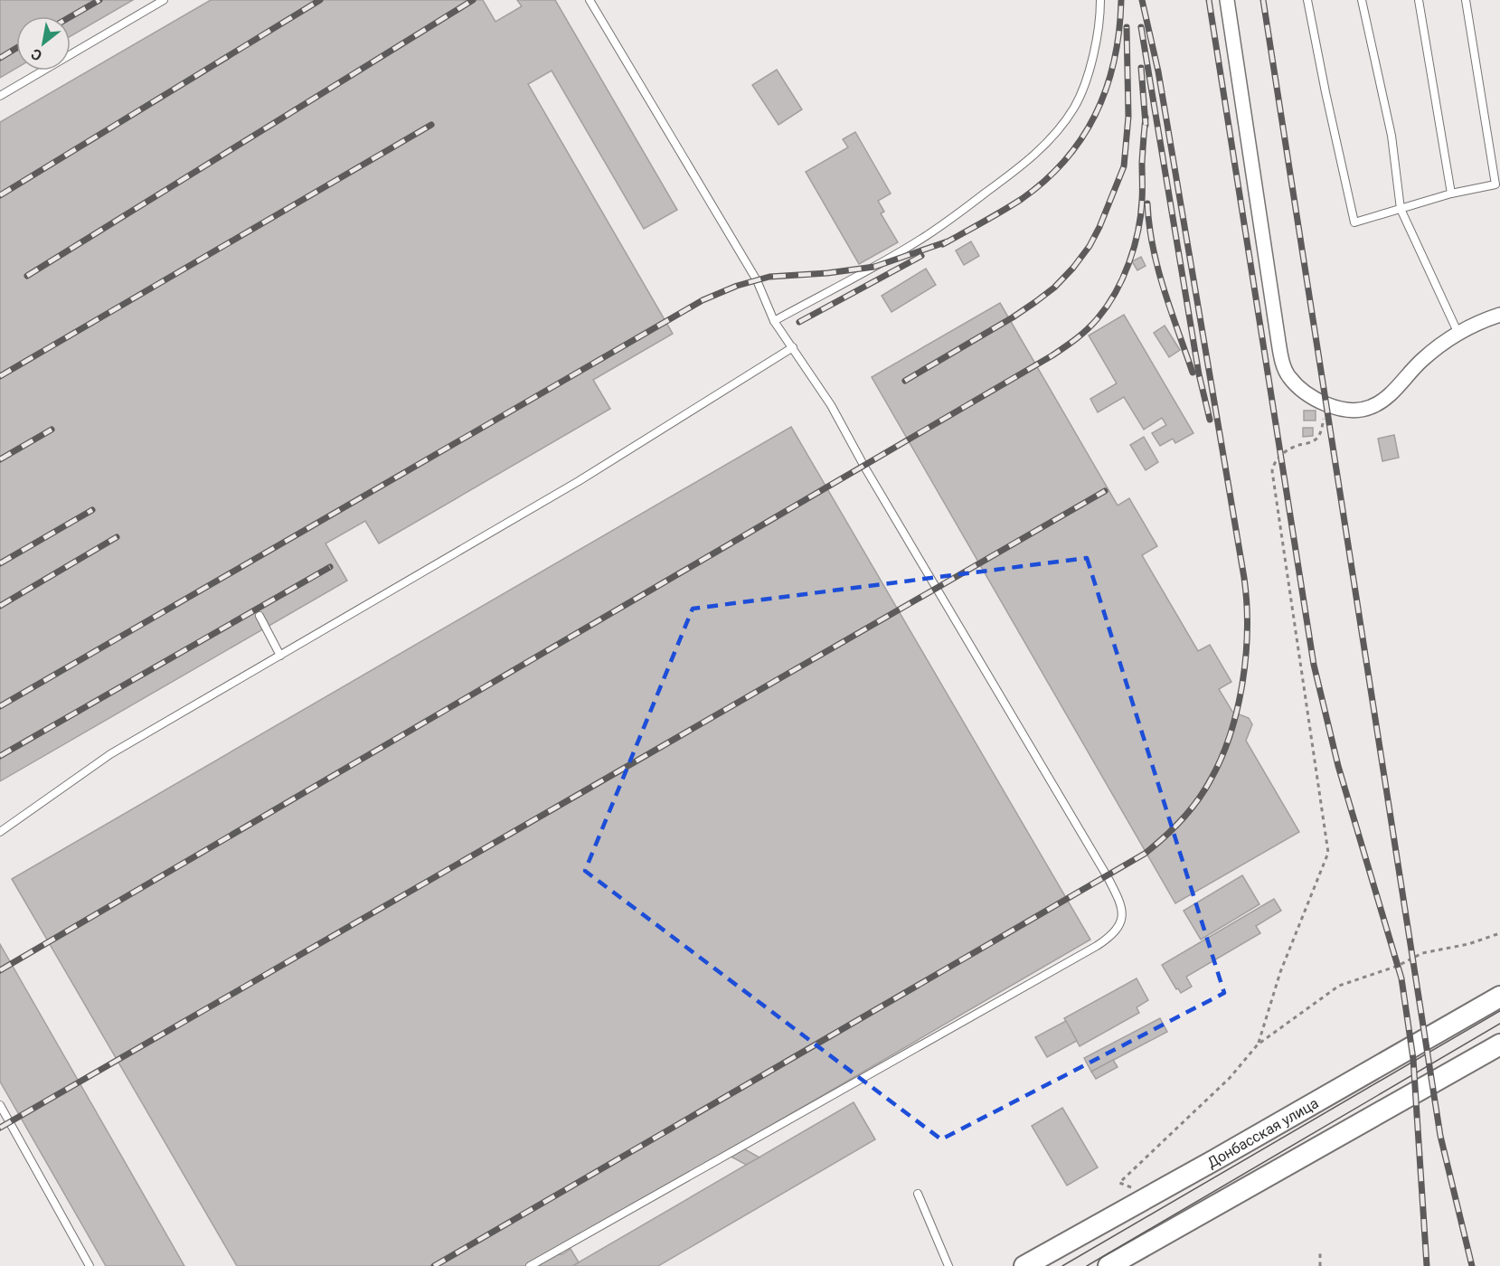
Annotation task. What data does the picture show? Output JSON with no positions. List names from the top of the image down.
{
  "streets": {
    "main road": ["Донбасская улица"]
  },
  "north": "bottom left"
}
